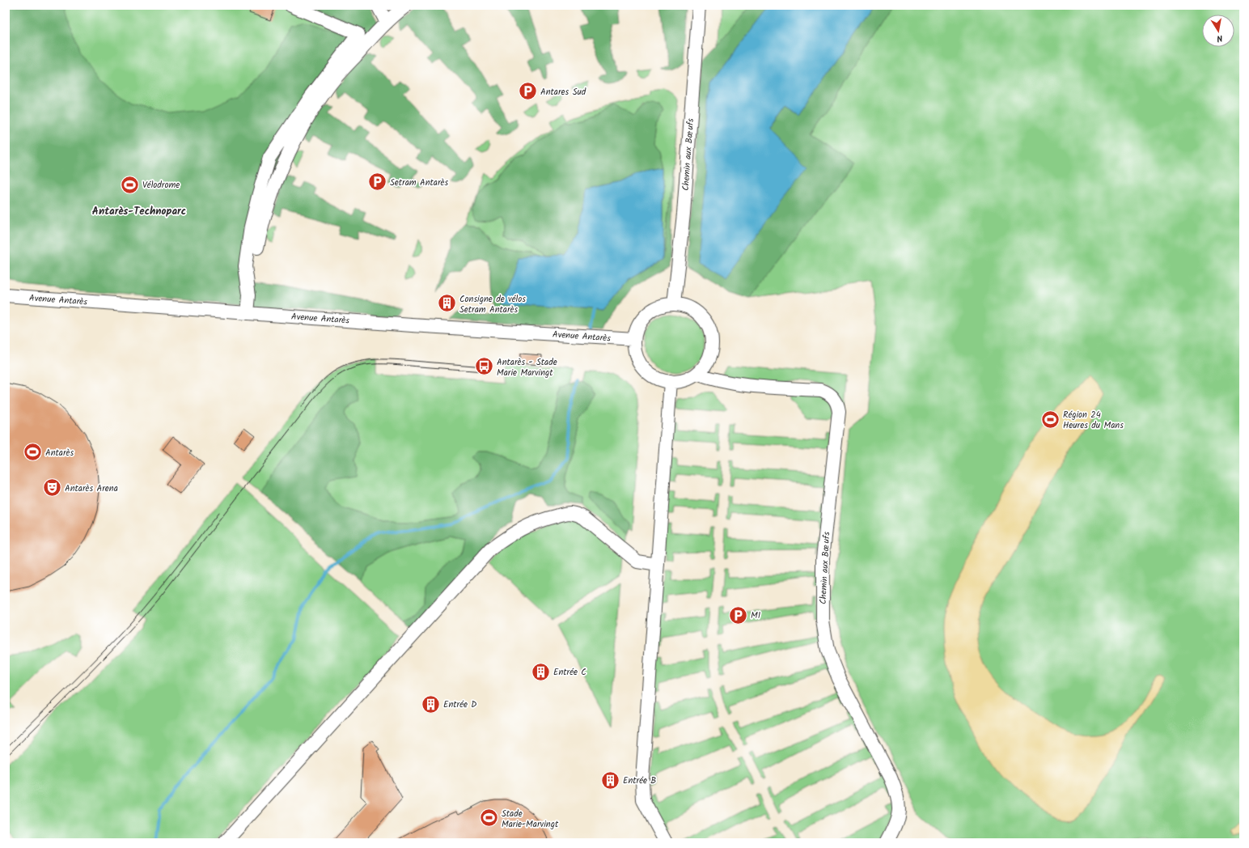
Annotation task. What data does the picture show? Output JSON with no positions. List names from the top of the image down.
{
  "streets": {
    "street": ["Chemin aux Bœufs", "Avenue Antarès"]
  },
  "crossings": [
    ["Chemin aux Bœufs", "Avenue Antarès"]
  ],
  "districts": ["Antarès-Technoparc"],
  "places": {
    "parking": ["Antares Sud", "Setram Antarès", "M1"],
    "sports": [
      "Vélodrome",
      "Région 24 Heures du Mans",
      "Antarès",
      "Stade Marie-Marvingt"
    ],
    "building": [
      "Consigne de vélos Setram Antarès",
      "Entrée C",
      "Entrée D",
      "Entrée B"
    ],
    "bus stop": ["Antarès - Stade Marie Marvingt"],
    "theatre": ["Antarès Arena"]
  },
  "north": "bottom"
}
